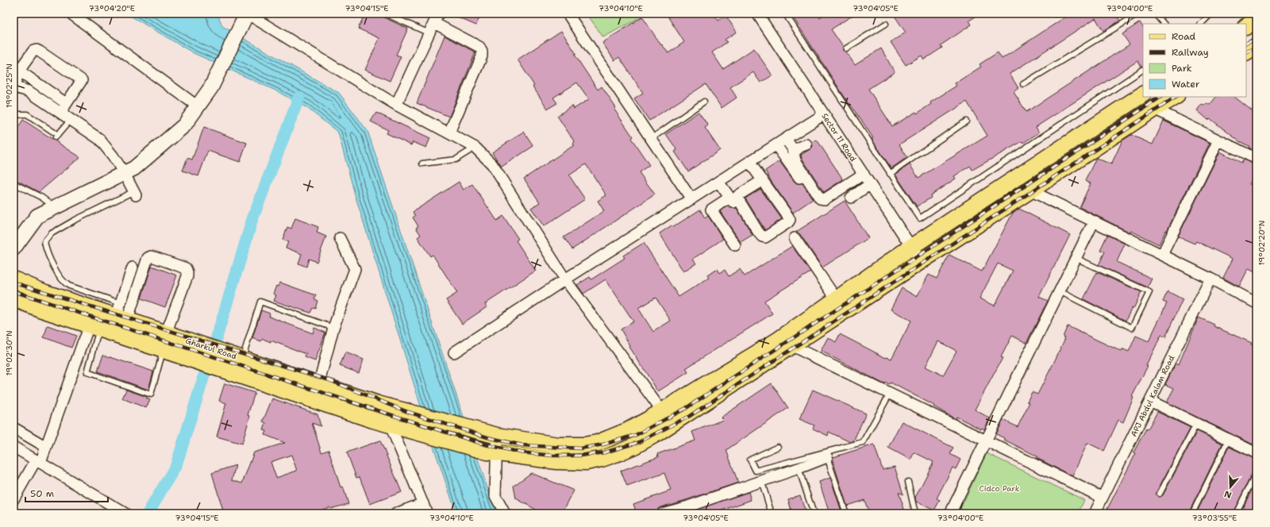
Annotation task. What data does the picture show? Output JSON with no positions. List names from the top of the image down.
{
  "streets": {
    "main road": ["Gharkul Road"],
    "street": ["Sector 11 Road", "APJ Abdul Kalam Road"]
  },
  "parks": ["Cidco Park"],
  "legend": [
    "Road",
    "Railway",
    "Park",
    "Water"
  ],
  "scale_bar": "50 m",
  "north": "bottom",
  "coordinates": [
    "73°04'20\"E",
    "73°04'15\"E",
    "73°04'10\"E",
    "73°04'05\"E",
    "73°04'00\"E",
    "19°02'25\"N",
    "19°02'20\"N",
    "19°02'30\"N",
    "73°03'55\"E"
  ]
}
